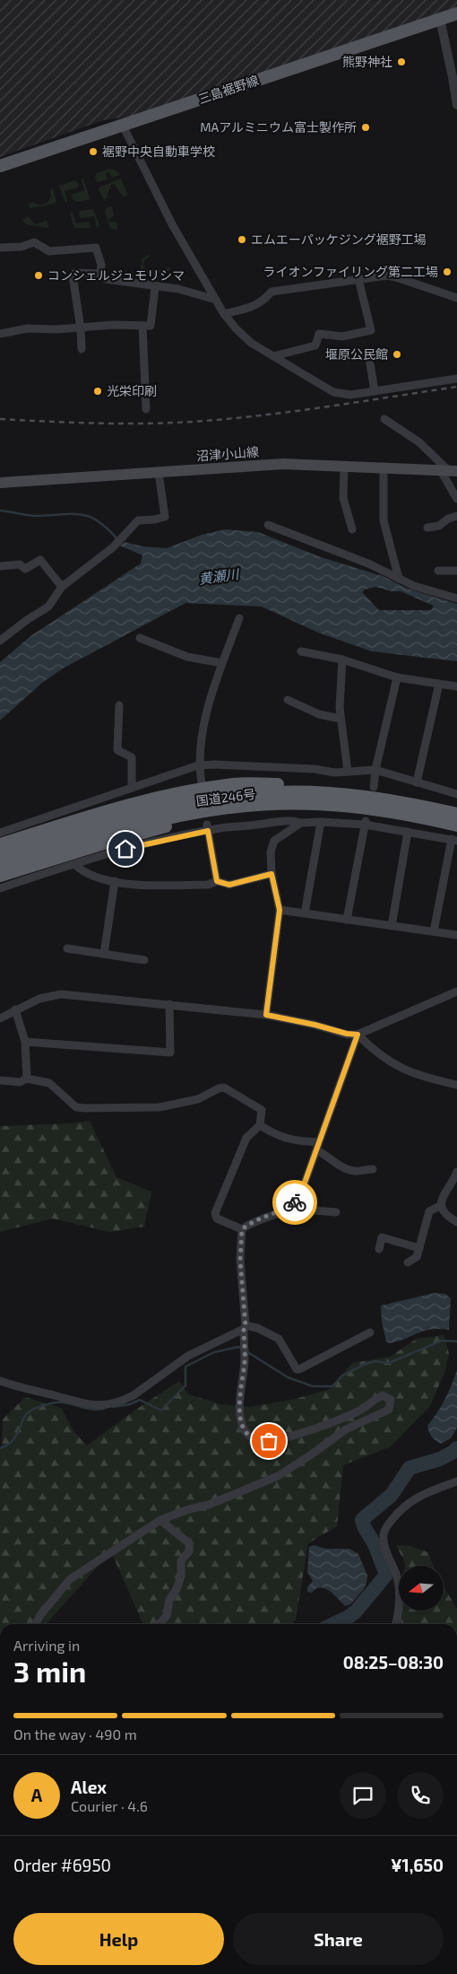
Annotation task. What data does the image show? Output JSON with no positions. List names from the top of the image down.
{
  "streets": {
    "highway": ["国道246号"],
    "main road": ["三島裾野線", "沼津小山線"]
  },
  "water": ["黄瀬川"],
  "places": [
    "熊野神社",
    "MAアルミニウム富士製作所",
    "裾野中央自動車学校",
    "エムエーパッケジング裾野工場",
    "ライオンファイリング第二工場",
    "コンシェルジュモリシマ",
    "堰原公民館",
    "光栄印刷"
  ],
  "north": "left",
  "page": {
    "heading": ["3 min", "Arriving in", "08:25–08:30"],
    "panel": [
      "Alex",
      "Courier · 4.6",
      "Order #6950",
      "¥1,650"
    ],
    "bar": "On the way · 490 m",
    "round": "A",
    "buttons": ["Help", "Share"]
  }
}
